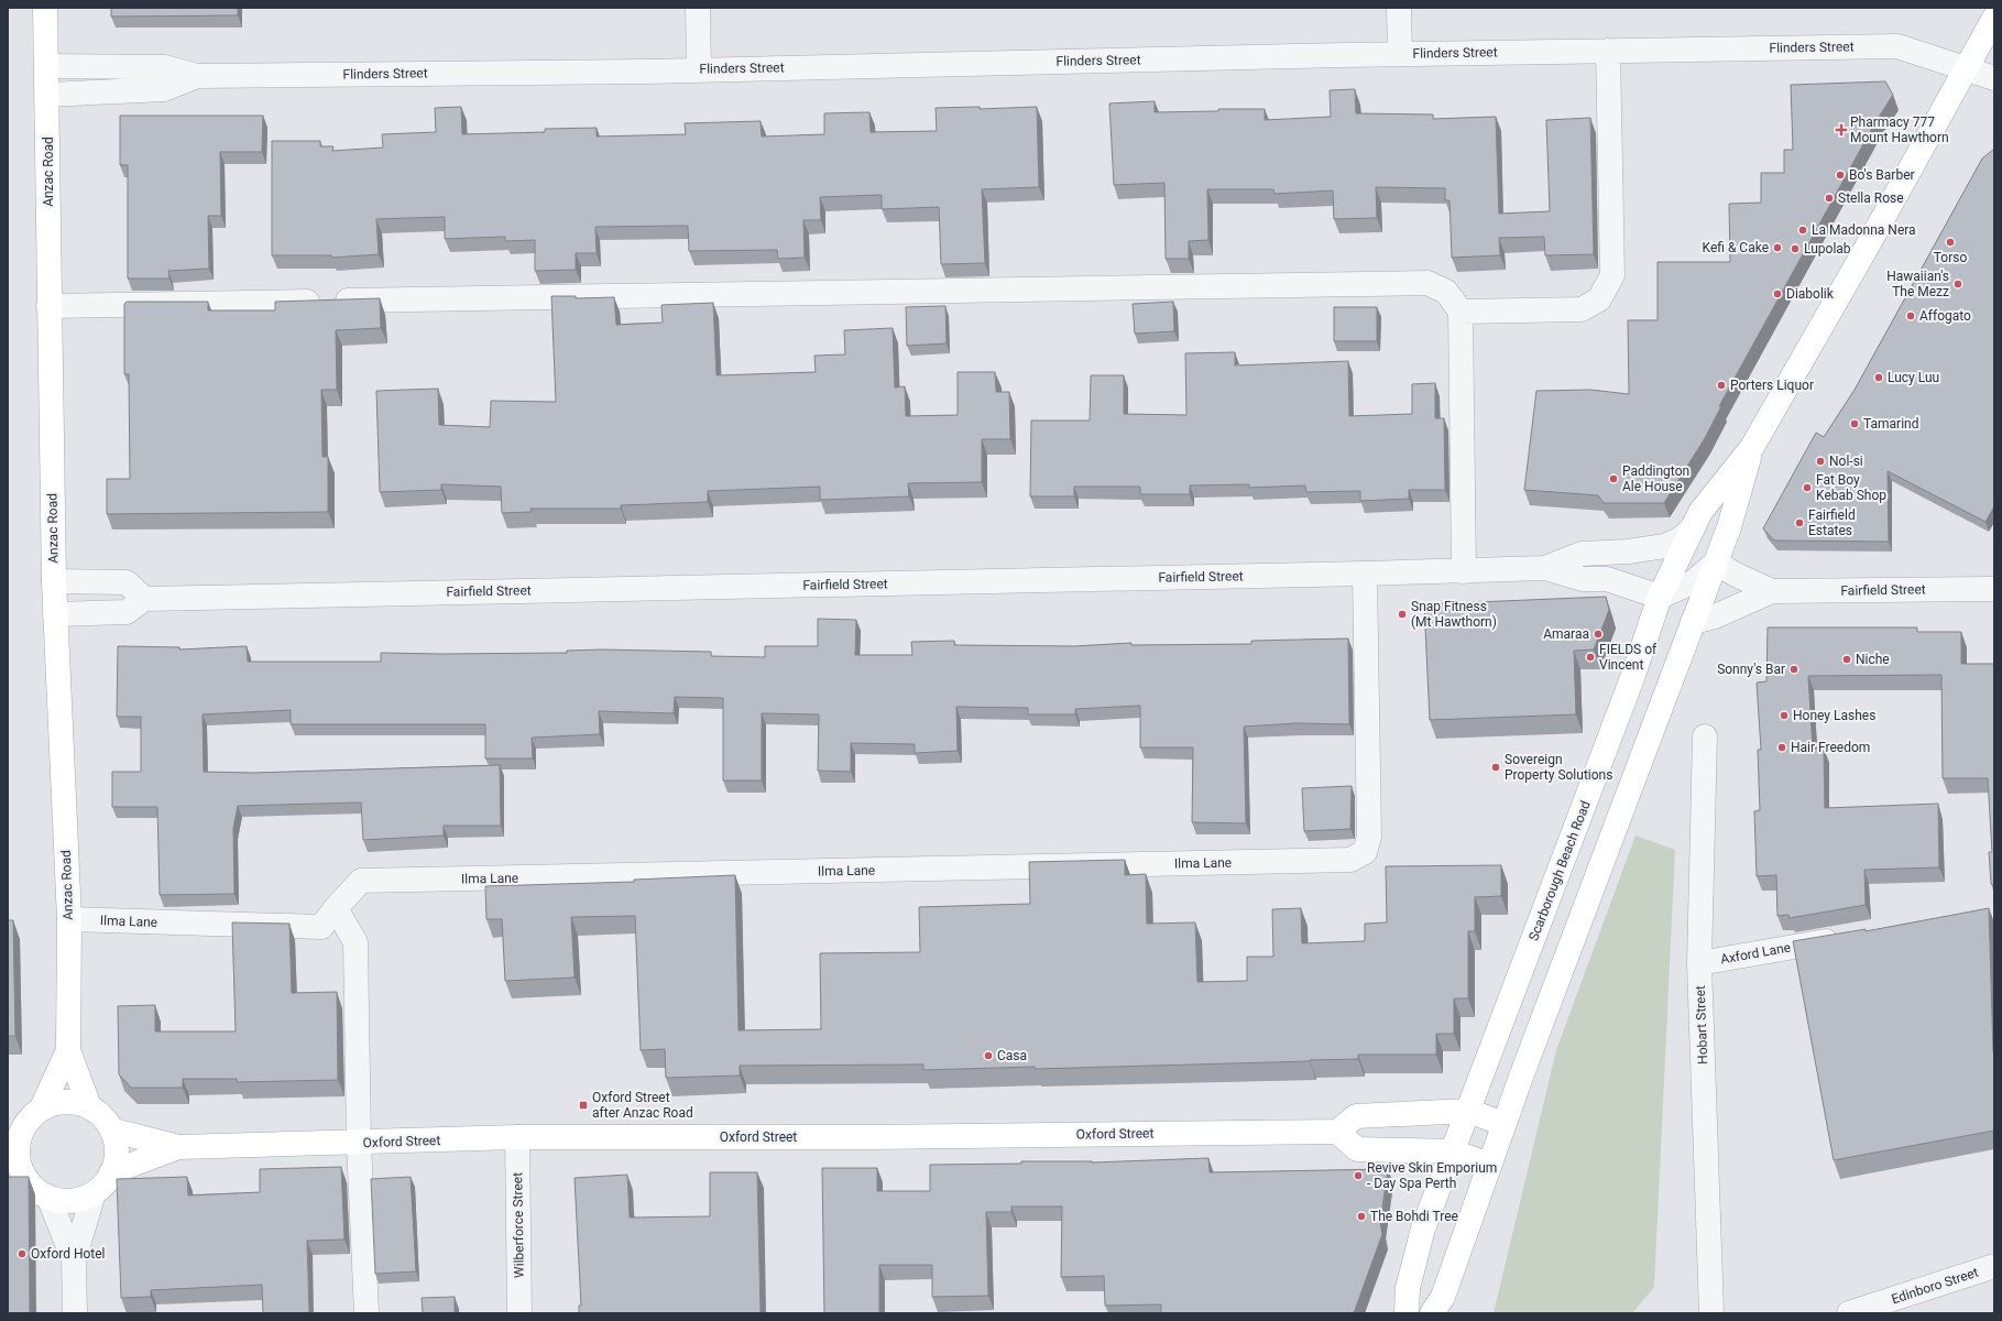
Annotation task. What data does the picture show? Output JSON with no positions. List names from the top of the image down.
{
  "streets": {
    "main road": ["Anzac Road", "Scarborough Beach Road", "Oxford Street"],
    "street": [
      "Flinders Street",
      "Fairfield Street",
      "Ilma Lane",
      "Axford Lane",
      "Hobart Street",
      "Wilberforce Street",
      "Edinboro Street"
    ]
  },
  "crossings": [
    ["Flinders Street", "Anzac Road"],
    ["Flinders Street", "Scarborough Beach Road"],
    ["Anzac Road", "Ilma Lane"],
    ["Anzac Road", "Oxford Street"],
    ["Fairfield Street", "Ilma Lane"],
    ["Fairfield Street", "Scarborough Beach Road"],
    ["Axford Lane", "Hobart Street"],
    ["Oxford Street", "Wilberforce Street"]
  ],
  "places": {
    "health": ["Pharmacy 777 Mount Hawthorn"],
    "other": [
      "Bo's Barber",
      "Stella Rose",
      "La Madonna Nera",
      "Torso",
      "Kefi & Cake",
      "Lupolab",
      "Hawaiian's The Mezz",
      "Diabolik",
      "Affogato",
      "Lucy Luu",
      "Porters Liquor",
      "Tamarind",
      "Nol-si",
      "Paddington Ale House",
      "Fat Boy Kebab Shop",
      "Fairfield Estates",
      "Snap Fitness (Mt Hawthorn)",
      "Amaraa",
      "FIELDS of Vincent",
      "Niche",
      "Sonny's Bar",
      "Honey Lashes",
      "Hair Freedom",
      "Sovereign Property Solutions",
      "Casa",
      "Revive Skin Emporium - Day Spa Perth",
      "The Bohdi Tree",
      "Oxford Hotel"
    ],
    "transit": ["Oxford Street after Anzac Road"]
  }
}
